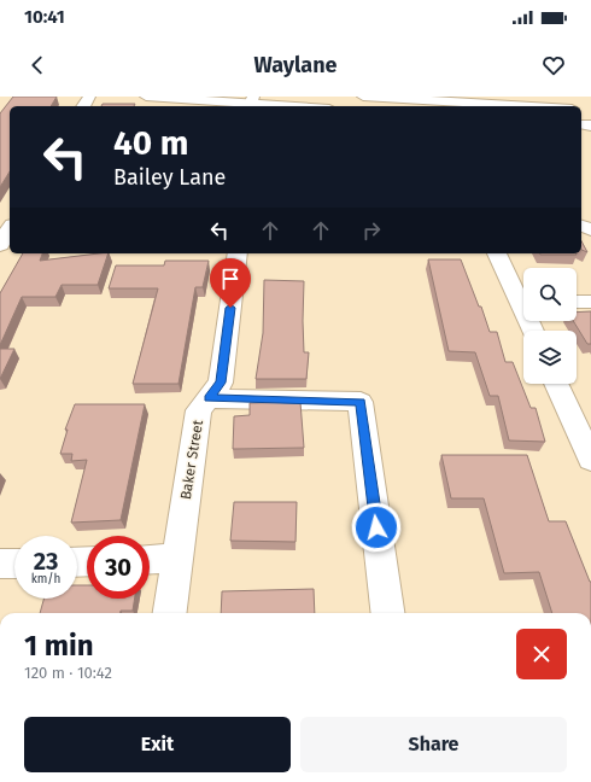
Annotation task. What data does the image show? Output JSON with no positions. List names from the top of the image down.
{
  "streets": {
    "main road": ["Baker Street"]
  },
  "page": {
    "status": "10:41",
    "header": "Waylane",
    "turn": ["40 m", "Bailey Lane"],
    "speed": "23 km/h",
    "limit": "30",
    "heading": ["1 min", "120 m · 10:42"],
    "buttons": ["Exit", "Share"]
  }
}
